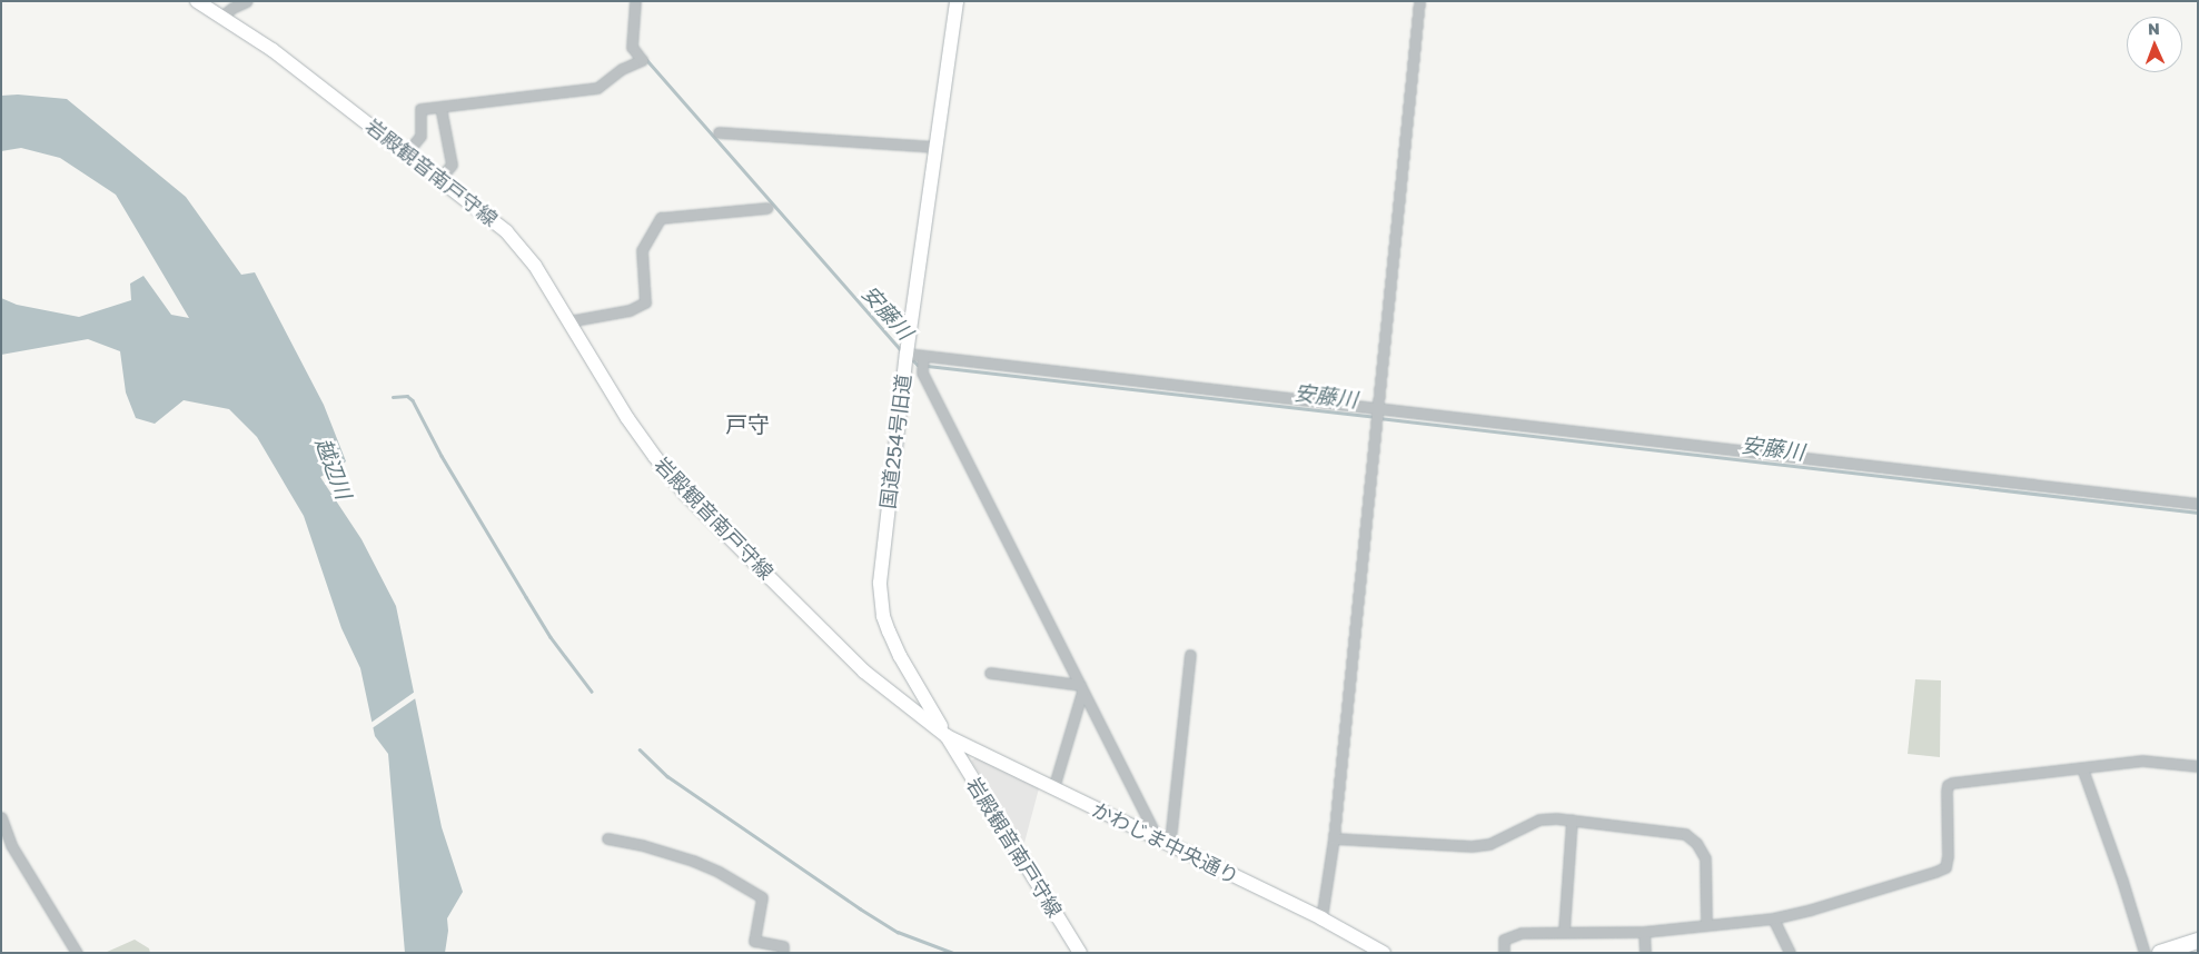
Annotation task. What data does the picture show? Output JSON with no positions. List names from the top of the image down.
{
  "streets": {
    "main road": ["岩殿観音南戸守線", "国道254号旧道", "かわじま中央通り"]
  },
  "crossings": [
    ["岩殿観音南戸守線", "国道254号旧道"],
    ["岩殿観音南戸守線", "かわじま中央通り"],
    ["国道254号旧道", "かわじま中央通り"]
  ],
  "districts": ["戸守"],
  "water": ["安藤川", "越辺川"],
  "north": "top"
}
